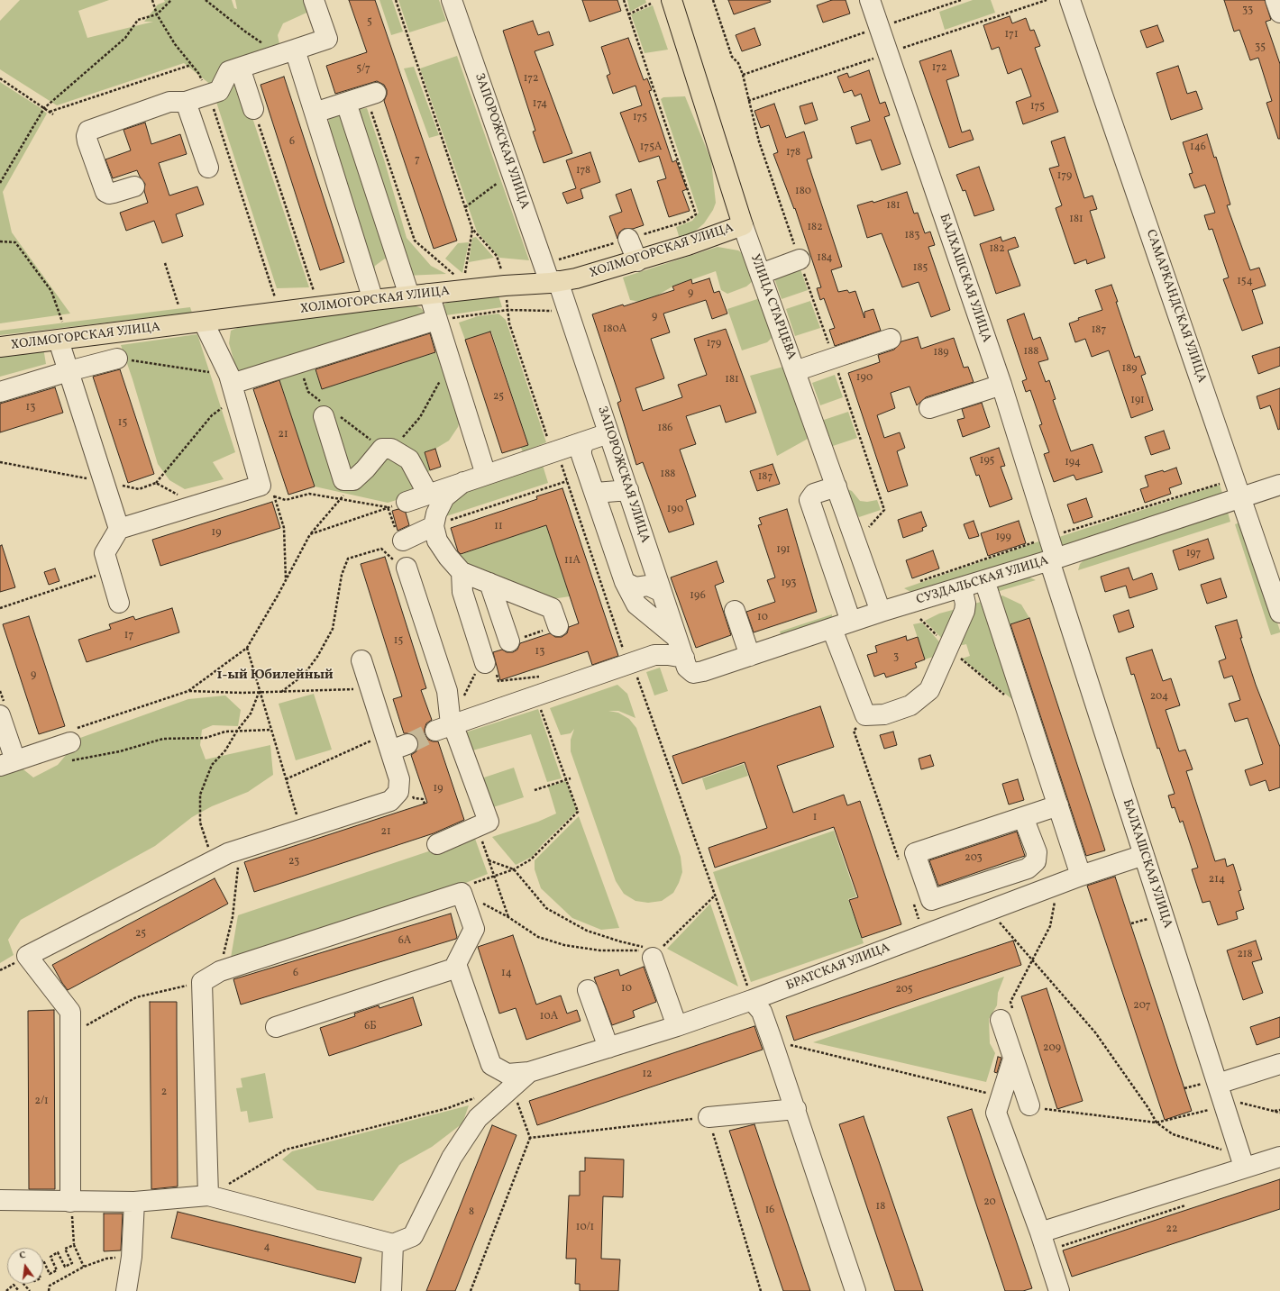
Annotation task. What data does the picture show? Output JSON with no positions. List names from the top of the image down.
{
  "streets": {
    "main road": ["ХОЛМОГОРСКАЯ УЛИЦА", "УЛИЦА СТАРЦЕВА"],
    "street": [
      "ЗАПОРОЖСКАЯ УЛИЦА",
      "БАЛХАШСКАЯ УЛИЦА",
      "САМАРКАНДСКАЯ УЛИЦА",
      "СУЗДАЛЬСКАЯ УЛИЦА",
      "БРАТСКАЯ УЛИЦА"
    ]
  },
  "crossings": [
    ["ЗАПОРОЖСКАЯ УЛИЦА", "ХОЛМОГОРСКАЯ УЛИЦА"],
    ["ЗАПОРОЖСКАЯ УЛИЦА", "СУЗДАЛЬСКАЯ УЛИЦА"],
    ["ХОЛМОГОРСКАЯ УЛИЦА", "УЛИЦА СТАРЦЕВА"],
    ["БАЛХАШСКАЯ УЛИЦА", "СУЗДАЛЬСКАЯ УЛИЦА"],
    ["БАЛХАШСКАЯ УЛИЦА", "БРАТСКАЯ УЛИЦА"],
    ["САМАРКАНДСКАЯ УЛИЦА", "СУЗДАЛЬСКАЯ УЛИЦА"],
    ["УЛИЦА СТАРЦЕВА", "СУЗДАЛЬСКАЯ УЛИЦА"]
  ],
  "districts": ["1-ый Юбилейный"],
  "house_numbers": [
    "33",
    "5",
    "171",
    "35",
    "172",
    "5/7",
    "172",
    "174",
    "175",
    "175",
    "6",
    "175А",
    "146",
    "178",
    "7",
    "178",
    "179",
    "180",
    "181",
    "181",
    "182",
    "183",
    "182",
    "184",
    "185",
    "154",
    "9",
    "9",
    "180А",
    "187",
    "179",
    "188",
    "189",
    "189",
    "190",
    "181",
    "25",
    "191",
    "13",
    "15",
    "186",
    "21",
    "195",
    "194",
    "188",
    "187",
    "190",
    "11",
    "19",
    "199",
    "191",
    "197",
    "11А",
    "193",
    "196",
    "10",
    "17",
    "15",
    "13",
    "3",
    "9",
    "204",
    "19",
    "1",
    "21",
    "203",
    "23",
    "214",
    "25",
    "6А",
    "218",
    "6",
    "14",
    "10",
    "205",
    "207",
    "10А",
    "6Б",
    "209",
    "12",
    "2",
    "2/1",
    "20",
    "18",
    "16",
    "8",
    "10/1",
    "22",
    "4"
  ],
  "north": "top"
}
